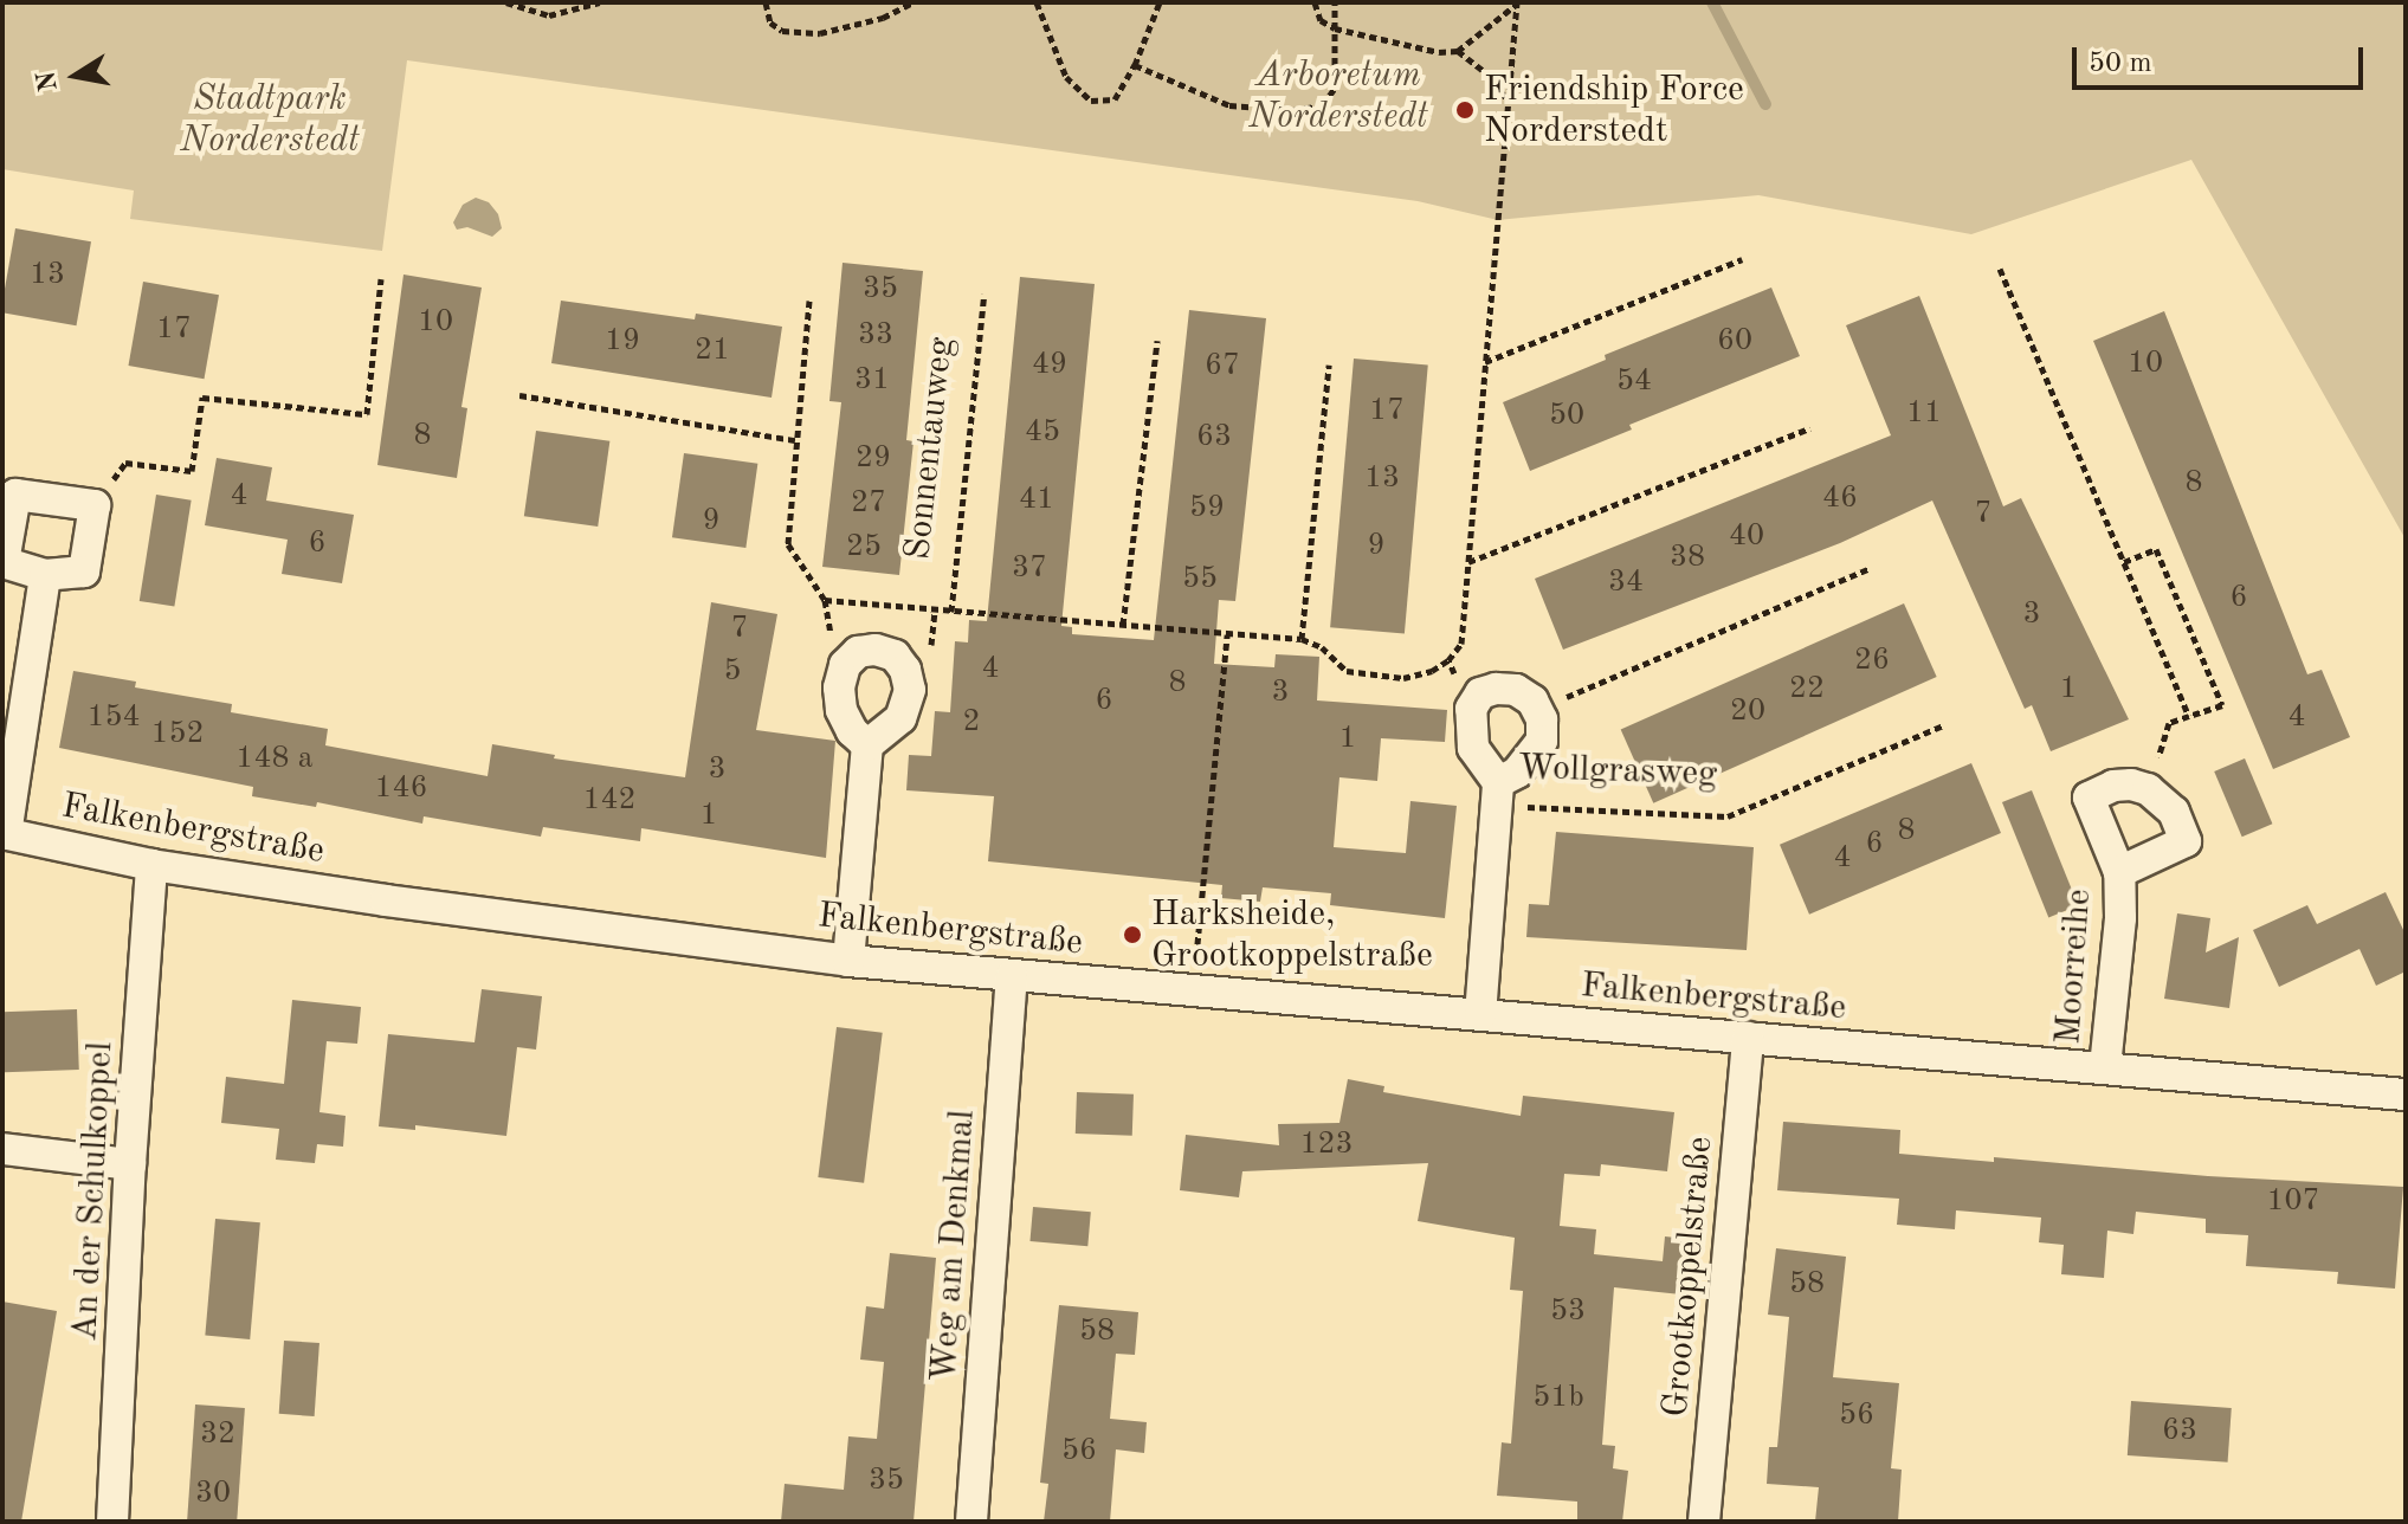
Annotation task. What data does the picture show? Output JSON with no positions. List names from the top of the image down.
{
  "streets": {
    "street": [
      "Wollgrasweg",
      "Falkenbergstraße",
      "Moorreihe",
      "An der Schulkoppel",
      "Weg am Denkmal",
      "Grootkoppelstraße"
    ],
    "path": ["Sonnentauweg"]
  },
  "crossings": [
    ["Wollgrasweg", "Falkenbergstraße"],
    ["Falkenbergstraße", "Moorreihe"],
    ["Falkenbergstraße", "An der Schulkoppel"],
    ["Falkenbergstraße", "Weg am Denkmal"],
    ["Falkenbergstraße", "Grootkoppelstraße"]
  ],
  "parks": ["Arboretum Norderstedt", "Stadtpark Norderstedt"],
  "places": ["Friendship Force Norderstedt", "Harksheide, Grootkoppelstraße"],
  "house_numbers": [
    "13",
    "35",
    "10",
    "17",
    "33",
    "19",
    "60",
    "21",
    "10",
    "49",
    "67",
    "31",
    "54",
    "17",
    "11",
    "50",
    "45",
    "8",
    "63",
    "29",
    "13",
    "8",
    "4",
    "46",
    "41",
    "27",
    "59",
    "7",
    "9",
    "40",
    "6",
    "9",
    "25",
    "38",
    "37",
    "55",
    "34",
    "6",
    "3",
    "7",
    "26",
    "4",
    "5",
    "8",
    "22",
    "1",
    "3",
    "6",
    "20",
    "154",
    "4",
    "2",
    "152",
    "1",
    "148 a",
    "3",
    "146",
    "142",
    "1",
    "8",
    "6",
    "4",
    "123",
    "107",
    "58",
    "53",
    "58",
    "51b",
    "56",
    "63",
    "32",
    "56",
    "35",
    "30"
  ],
  "scale_bar": "50 m",
  "north": "left"
}
